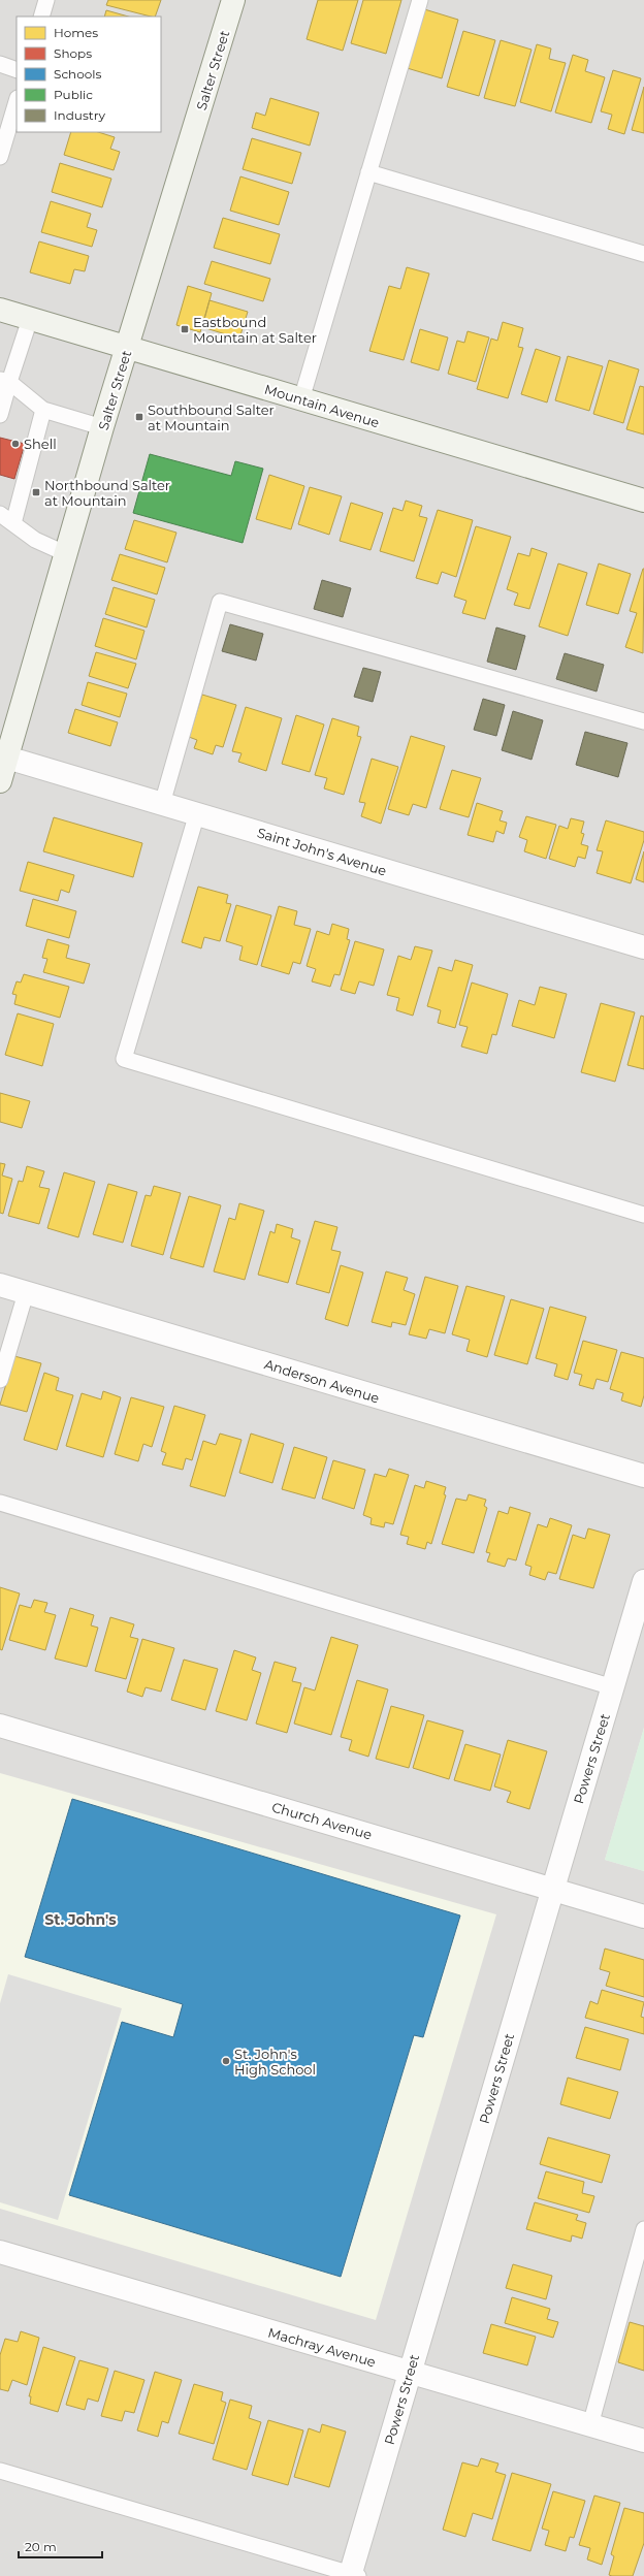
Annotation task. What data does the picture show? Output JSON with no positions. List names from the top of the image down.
{
  "streets": {
    "main road": ["Salter Street", "Mountain Avenue"],
    "street": [
      "Saint John's Avenue",
      "Anderson Avenue",
      "Powers Street",
      "Church Avenue",
      "Machray Avenue"
    ]
  },
  "crossings": [
    ["Salter Street", "Mountain Avenue"],
    ["Salter Street", "Saint John's Avenue"],
    ["Powers Street", "Church Avenue"],
    ["Powers Street", "Machray Avenue"]
  ],
  "districts": ["St. John's"],
  "places": {
    "transit": ["Eastbound Mountain at Salter", "Southbound Salter at Mountain", "Northbound Salter at Mountain"],
    "other": ["Shell", "St. John's High School"]
  },
  "legend": [
    "Homes",
    "Shops",
    "Schools",
    "Public",
    "Industry"
  ],
  "scale_bar": "20 m"
}
